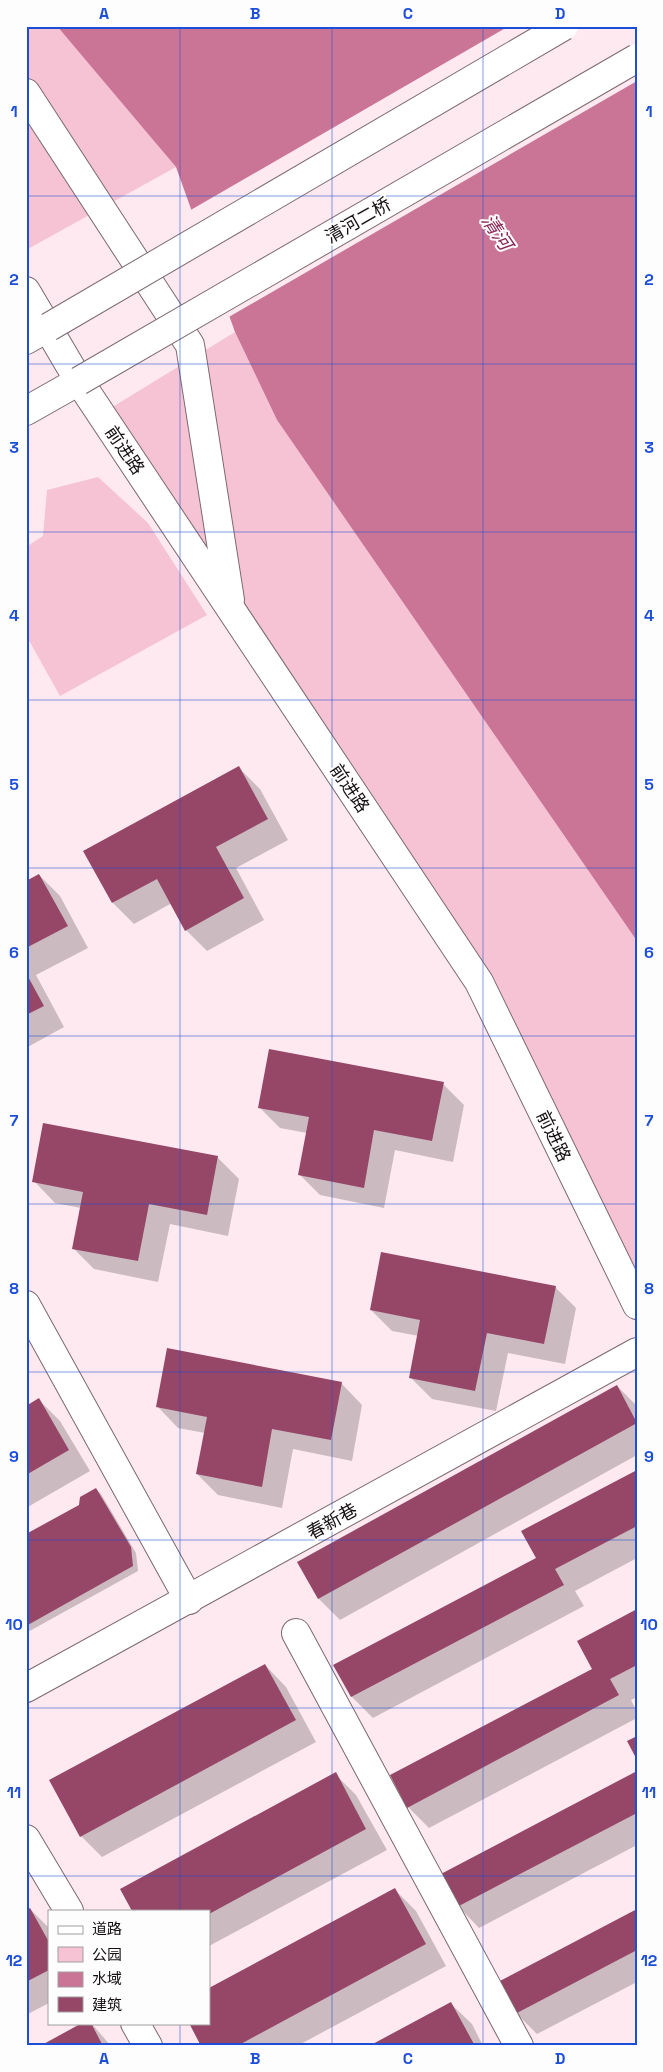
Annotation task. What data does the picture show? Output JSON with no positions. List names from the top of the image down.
{
  "streets": {
    "street": ["清河二桥", "前进路", "春新巷"]
  },
  "crossings": [
    ["清河二桥", "前进路"]
  ],
  "water": ["清河"],
  "legend": [
    "道路",
    "公园",
    "水域",
    "建筑"
  ],
  "grid": {
    "columns": [
      "A",
      "B",
      "C",
      "D"
    ],
    "rows": [
      "1",
      "2",
      "3",
      "4",
      "5",
      "6",
      "7",
      "8",
      "9",
      "10",
      "11",
      "12"
    ]
  }
}
